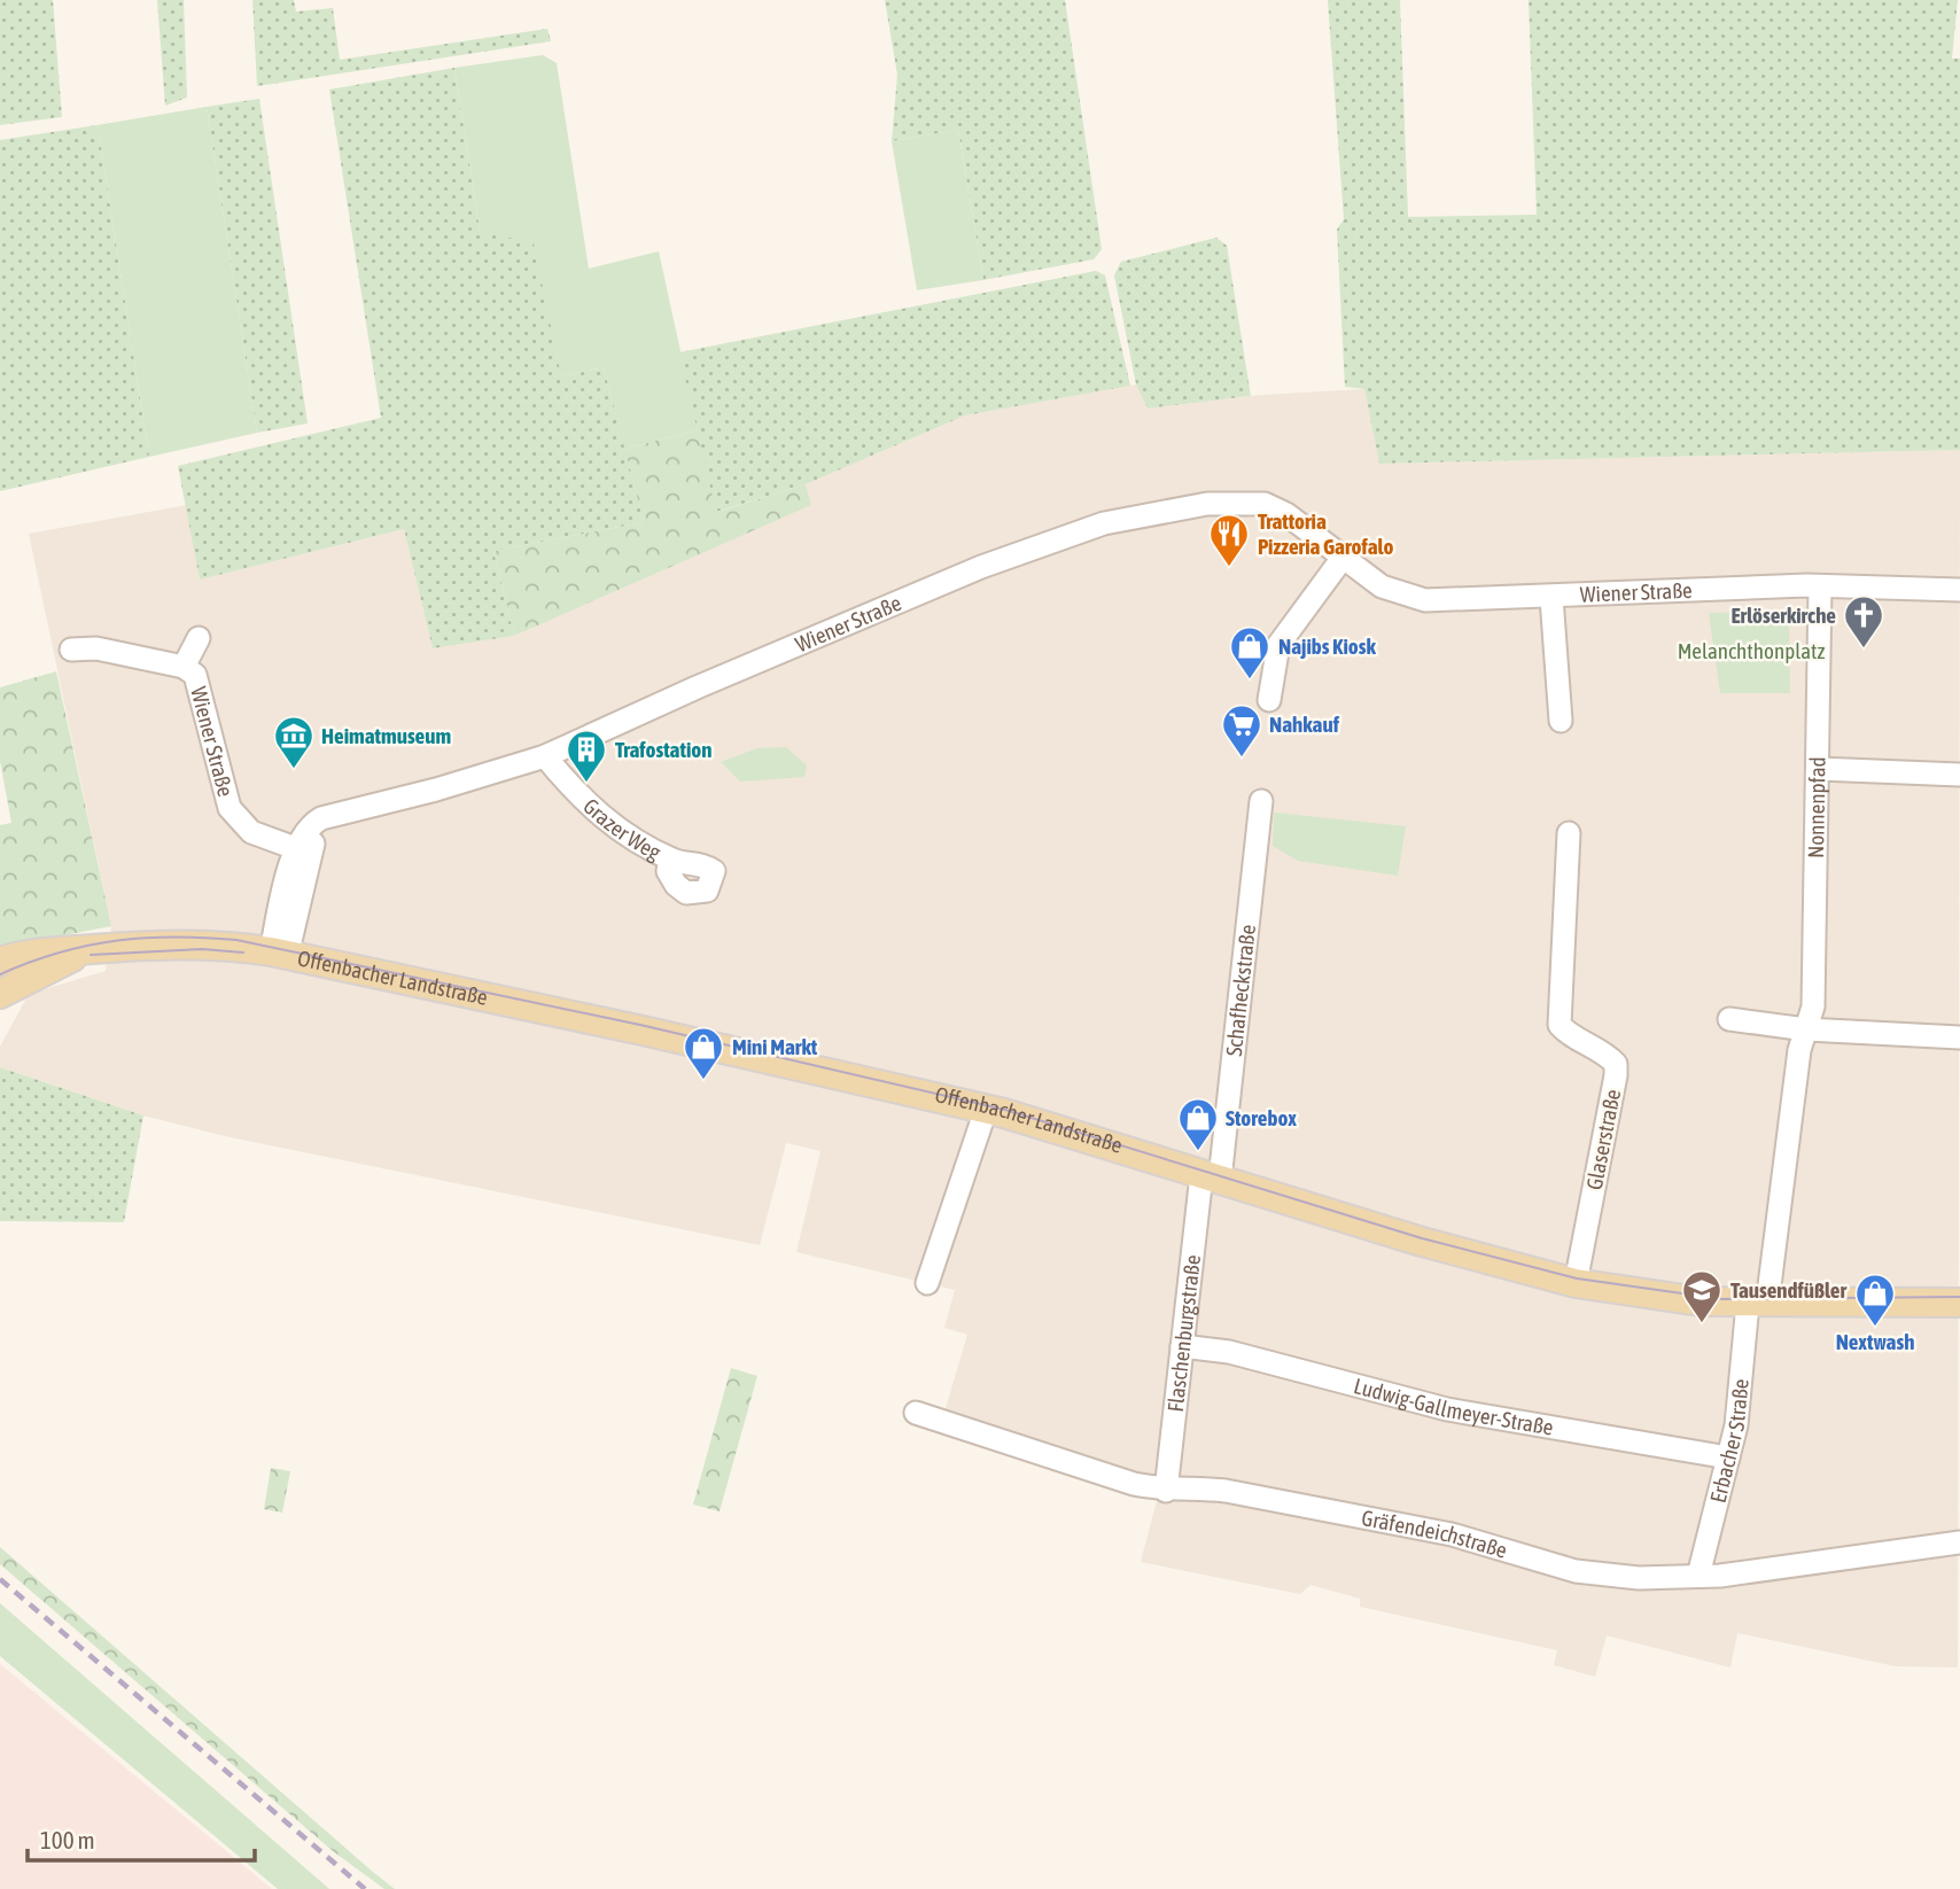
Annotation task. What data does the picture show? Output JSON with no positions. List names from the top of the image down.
{
  "streets": {
    "main road": ["Offenbacher Landstraße"],
    "street": [
      "Wiener Straße",
      "Nonnenpfad",
      "Grazer Weg",
      "Schafheckstraße",
      "Glaserstraße",
      "Flaschenburgstraße",
      "Ludwig-Gallmeyer-Straße",
      "Erbacher Straße",
      "Gräfendeichstraße"
    ]
  },
  "crossings": [
    ["Wiener Straße", "Nonnenpfad"],
    ["Wiener Straße", "Grazer Weg"],
    ["Wiener Straße", "Offenbacher Landstraße"],
    ["Nonnenpfad", "Offenbacher Landstraße"],
    ["Nonnenpfad", "Erbacher Straße"],
    ["Offenbacher Landstraße", "Schafheckstraße"],
    ["Offenbacher Landstraße", "Glaserstraße"],
    ["Offenbacher Landstraße", "Flaschenburgstraße"],
    ["Offenbacher Landstraße", "Erbacher Straße"],
    ["Schafheckstraße", "Flaschenburgstraße"],
    ["Flaschenburgstraße", "Ludwig-Gallmeyer-Straße"],
    ["Flaschenburgstraße", "Gräfendeichstraße"],
    ["Ludwig-Gallmeyer-Straße", "Erbacher Straße"],
    ["Erbacher Straße", "Gräfendeichstraße"]
  ],
  "parks": ["Melanchthonplatz"],
  "places": {
    "restaurant": ["Trattoria Pizzeria Garofalo"],
    "church": ["Erlöserkirche"],
    "shop": [
      "Najibs Kiosk",
      "Mini Markt",
      "Storebox",
      "Nextwash"
    ],
    "supermarket": ["Nahkauf"],
    "museum": ["Heimatmuseum"],
    "building": ["Trafostation"],
    "school or university": ["Tausendfüßler"]
  },
  "scale_bar": "100 m"
}
